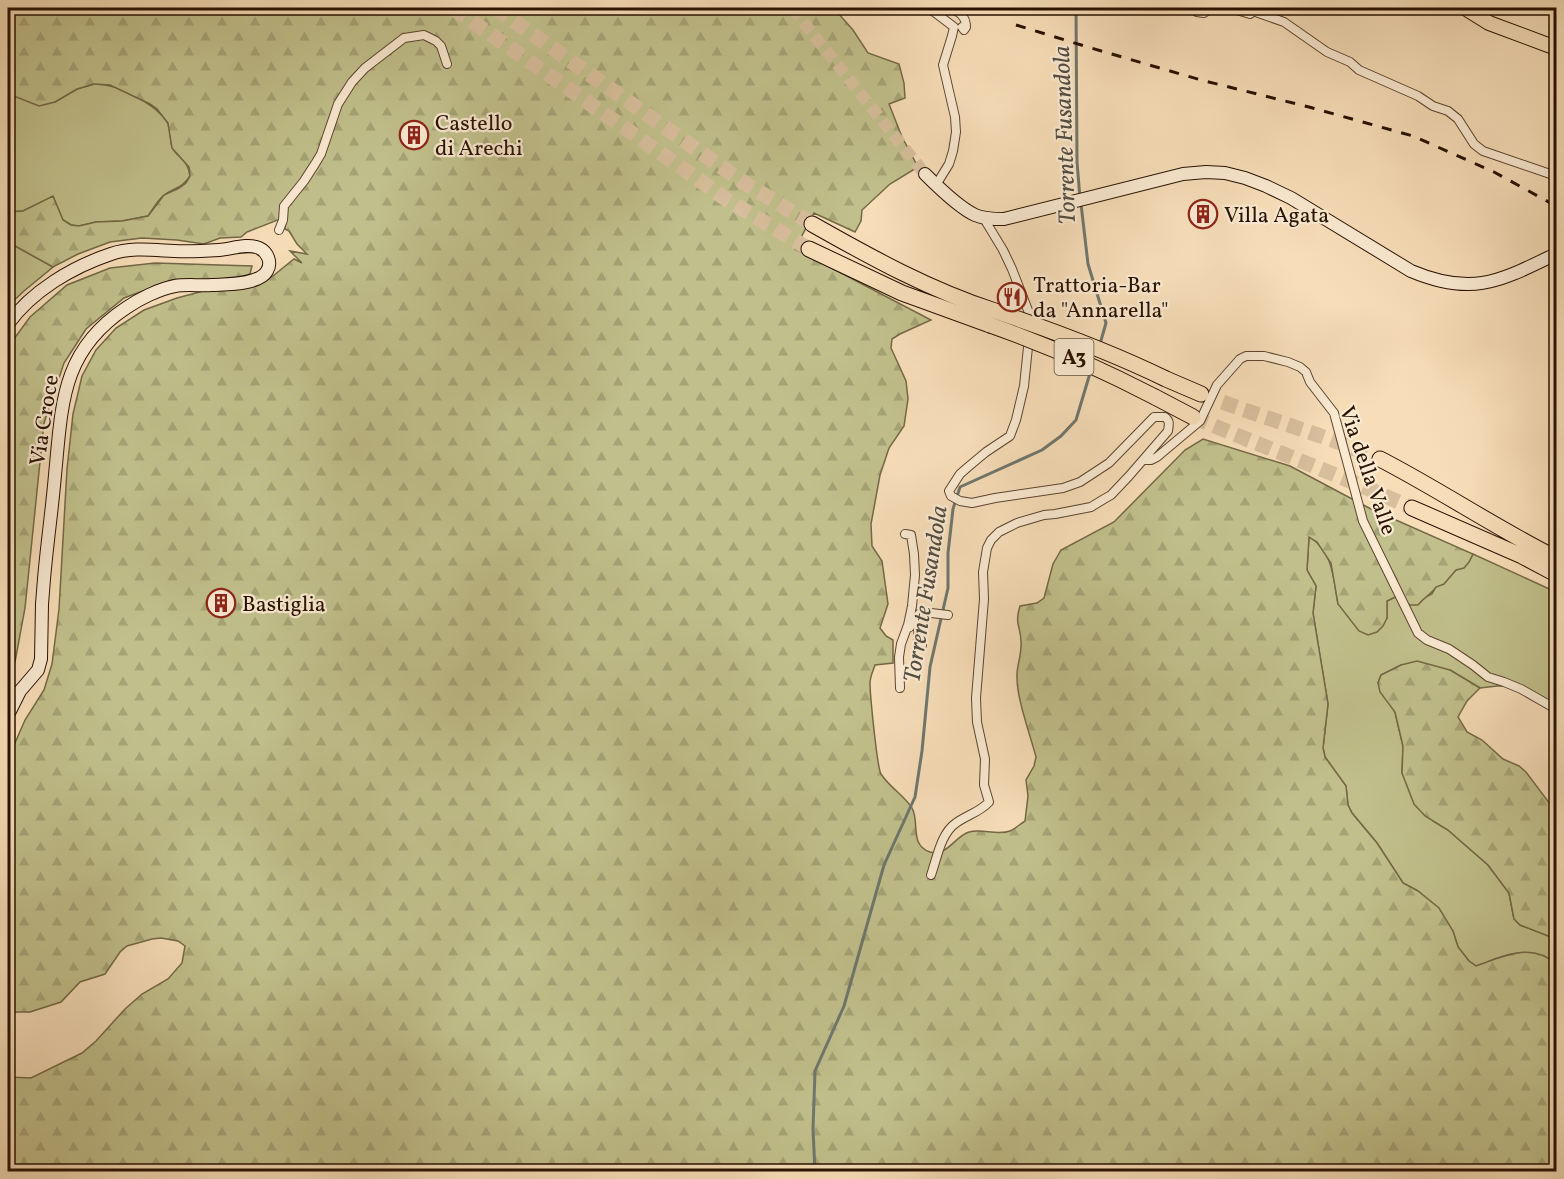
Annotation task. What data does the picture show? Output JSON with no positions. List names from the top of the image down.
{
  "streets": {
    "highway": ["A3"],
    "street": ["Via Croce", "Via della Valle"]
  },
  "water": ["Torrente Fusandola"],
  "places": {
    "building": ["Castello di Arechi", "Villa Agata", "Bastiglia"],
    "restaurant": ["Trattoria-Bar da \"Annarella\""]
  }
}
